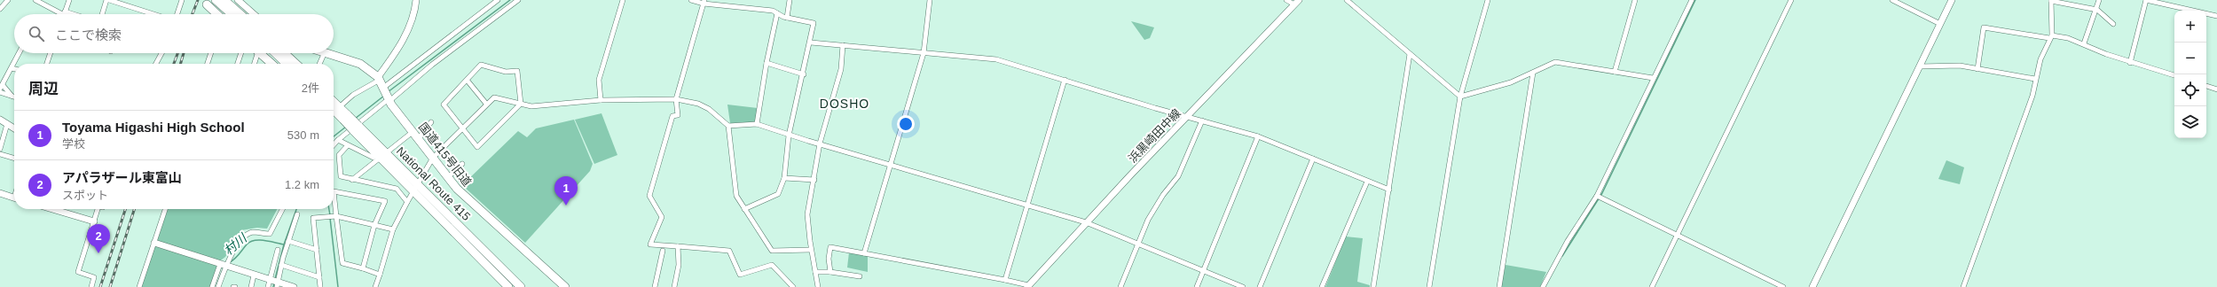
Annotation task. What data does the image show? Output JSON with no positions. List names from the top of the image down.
{
  "streets": {
    "highway": ["国道415号旧道", "National Route 415"],
    "street": ["浜黒崎田中線"]
  },
  "districts": ["DOSHO"],
  "water": ["村川"],
  "page": {
    "map_buttons": ["+", "−"],
    "search": "ここで検索",
    "heading": ["周辺", "2件"],
    "list": [
      {
        "mark": "1",
        "name": "Toyama Higashi High School",
        "note": "学校",
        "value": "530 m"
      },
      {
        "mark": "2",
        "name": "アパラザール東富山",
        "note": "スポット",
        "value": "1.2 km"
      }
    ],
    "pins": ["1", "2"]
  }
}
